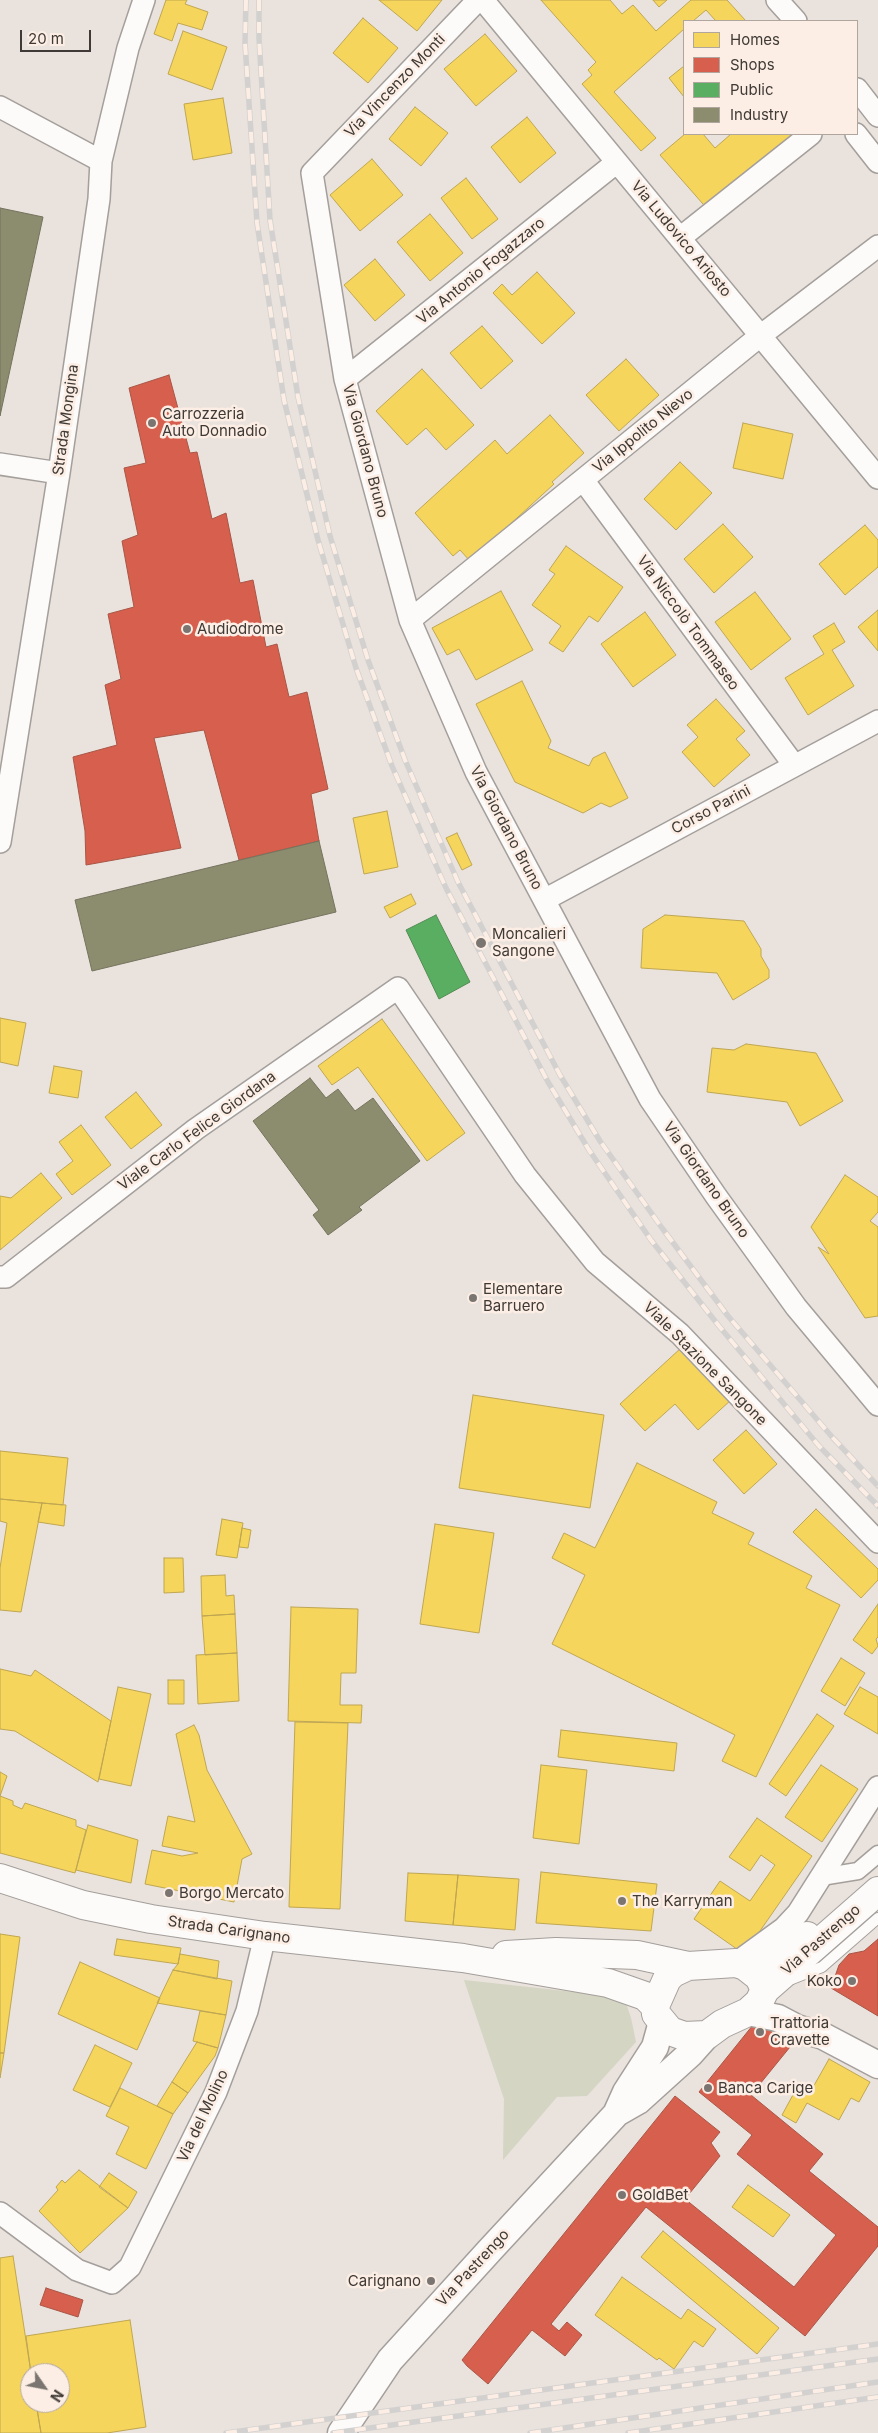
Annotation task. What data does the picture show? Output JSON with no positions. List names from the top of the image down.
{
  "streets": {
    "main road": ["Strada Carignano", "Via Pastrengo"],
    "street": [
      "Via Vincenzo Monti",
      "Via Ludovico Ariosto",
      "Via Antonio Fogazzaro",
      "Strada Mongina",
      "Via Ippolito Nievo",
      "Via Giordano Bruno",
      "Via Niccolò Tommaseo",
      "Corso Parini",
      "Viale Carlo Felice Giordana",
      "Viale Stazione Sangone",
      "Via del Molino"
    ]
  },
  "crossings": [
    ["Via Vincenzo Monti", "Via Giordano Bruno"],
    ["Via Ludovico Ariosto", "Via Antonio Fogazzaro"],
    ["Via Ludovico Ariosto", "Via Ippolito Nievo"],
    ["Via Antonio Fogazzaro", "Via Giordano Bruno"],
    ["Via Ippolito Nievo", "Via Giordano Bruno"],
    ["Via Ippolito Nievo", "Via Niccolò Tommaseo"],
    ["Via Giordano Bruno", "Corso Parini"],
    ["Via Niccolò Tommaseo", "Corso Parini"],
    ["Viale Carlo Felice Giordana", "Viale Stazione Sangone"],
    ["Strada Carignano", "Via Pastrengo"],
    ["Strada Carignano", "Via del Molino"]
  ],
  "places": [
    "Carrozzeria Auto Donnadio",
    "Audiodrome",
    "Moncalieri Sangone",
    "Elementare Barruero",
    "Borgo Mercato",
    "The Karryman",
    "Koko",
    "Trattoria Cravette",
    "Banca Carige",
    "GoldBet",
    "Carignano"
  ],
  "legend": [
    "Homes",
    "Shops",
    "Public",
    "Industry"
  ],
  "scale_bar": "20 m",
  "north": "bottom right"
}
